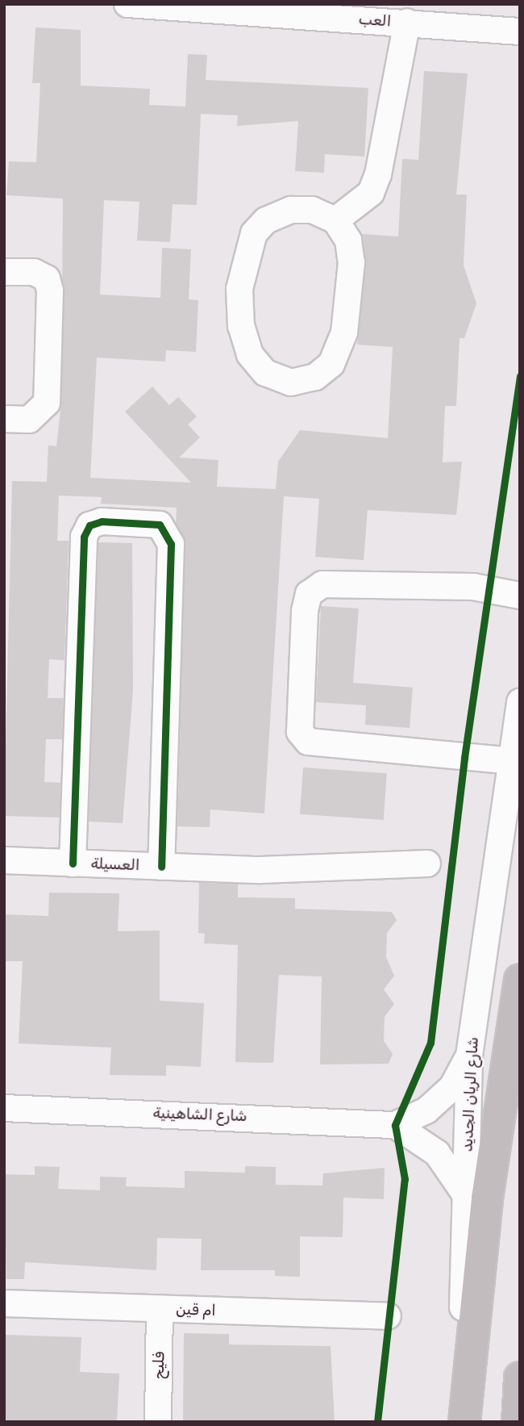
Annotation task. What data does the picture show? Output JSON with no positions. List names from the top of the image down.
{
  "streets": {
    "street": [
      "العب",
      "العسيلة",
      "شارع الريان الجديد",
      "شارع الشاهينية",
      "ام قين",
      "فليح"
    ]
  },
  "crossings": [
    ["شارع الريان الجديد", "شارع الشاهينية"],
    ["ام قين", "فليح"]
  ]
}
